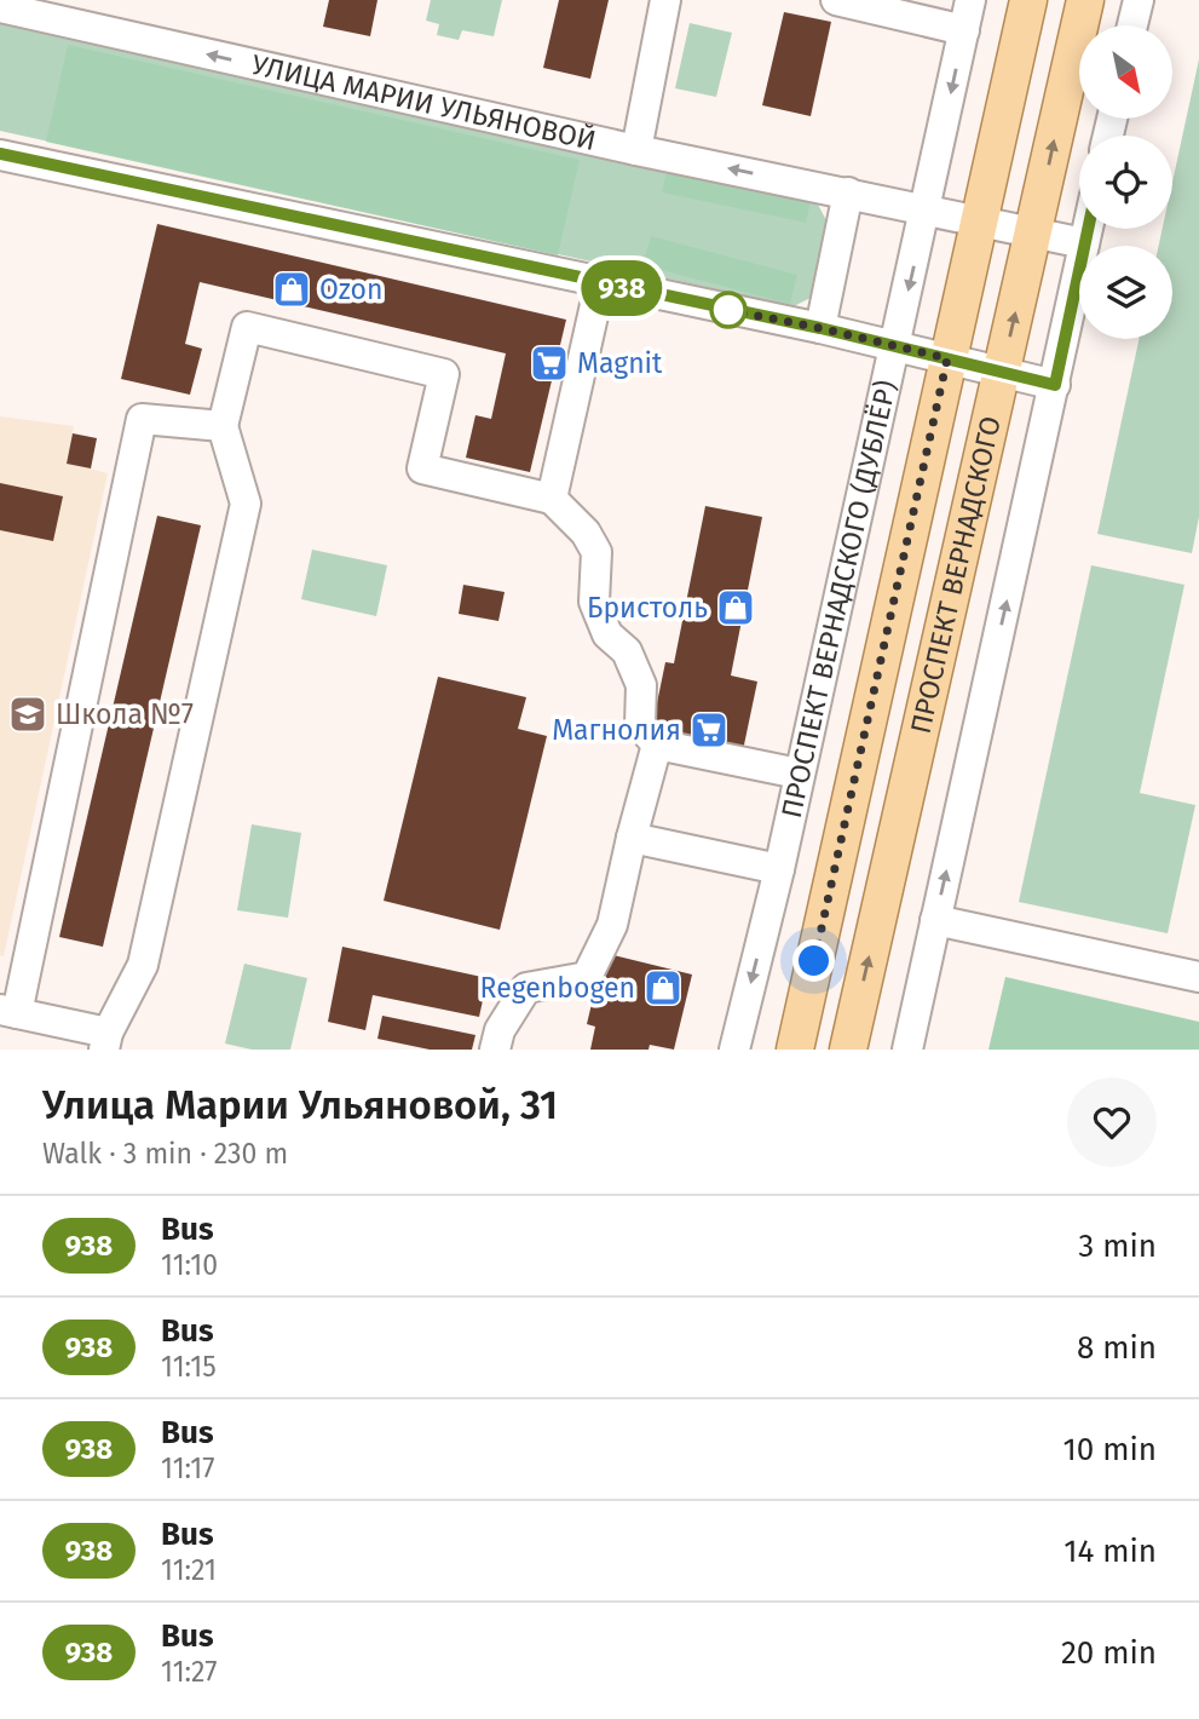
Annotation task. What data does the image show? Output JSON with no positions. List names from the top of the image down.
{
  "streets": {
    "main road": ["ПРОСПЕКТ ВЕРНАДСКОГО"],
    "street": ["УЛИЦА МАРИИ УЛЬЯНОВОЙ", "ПРОСПЕКТ ВЕРНАДСКОГО (ДУБЛЁР)"]
  },
  "crossings": [
    ["УЛИЦА МАРИИ УЛЬЯНОВОЙ", "ПРОСПЕКТ ВЕРНАДСКОГО"],
    ["УЛИЦА МАРИИ УЛЬЯНОВОЙ", "ПРОСПЕКТ ВЕРНАДСКОГО (ДУБЛЁР)"]
  ],
  "places": {
    "shop": ["Ozon", "Бристоль", "Regenbogen"],
    "supermarket": ["Magnit", "Магнолия"],
    "school or university": ["Школа №7"]
  },
  "lines": ["bus line 938"],
  "north": "bottom right",
  "page": {
    "on_map": "938",
    "heading": ["Улица Марии Ульяновой, 31", "Walk · 3 min · 230 m"],
    "list": [
      {
        "mark": "938",
        "name": "Bus",
        "note": "11:10",
        "value": "3 min"
      },
      {
        "mark": "938",
        "name": "Bus",
        "note": "11:15",
        "value": "8 min"
      },
      {
        "mark": "938",
        "name": "Bus",
        "note": "11:17",
        "value": "10 min"
      },
      {
        "mark": "938",
        "name": "Bus",
        "note": "11:21",
        "value": "14 min"
      },
      {
        "mark": "938",
        "name": "Bus",
        "note": "11:27",
        "value": "20 min"
      }
    ]
  }
}
